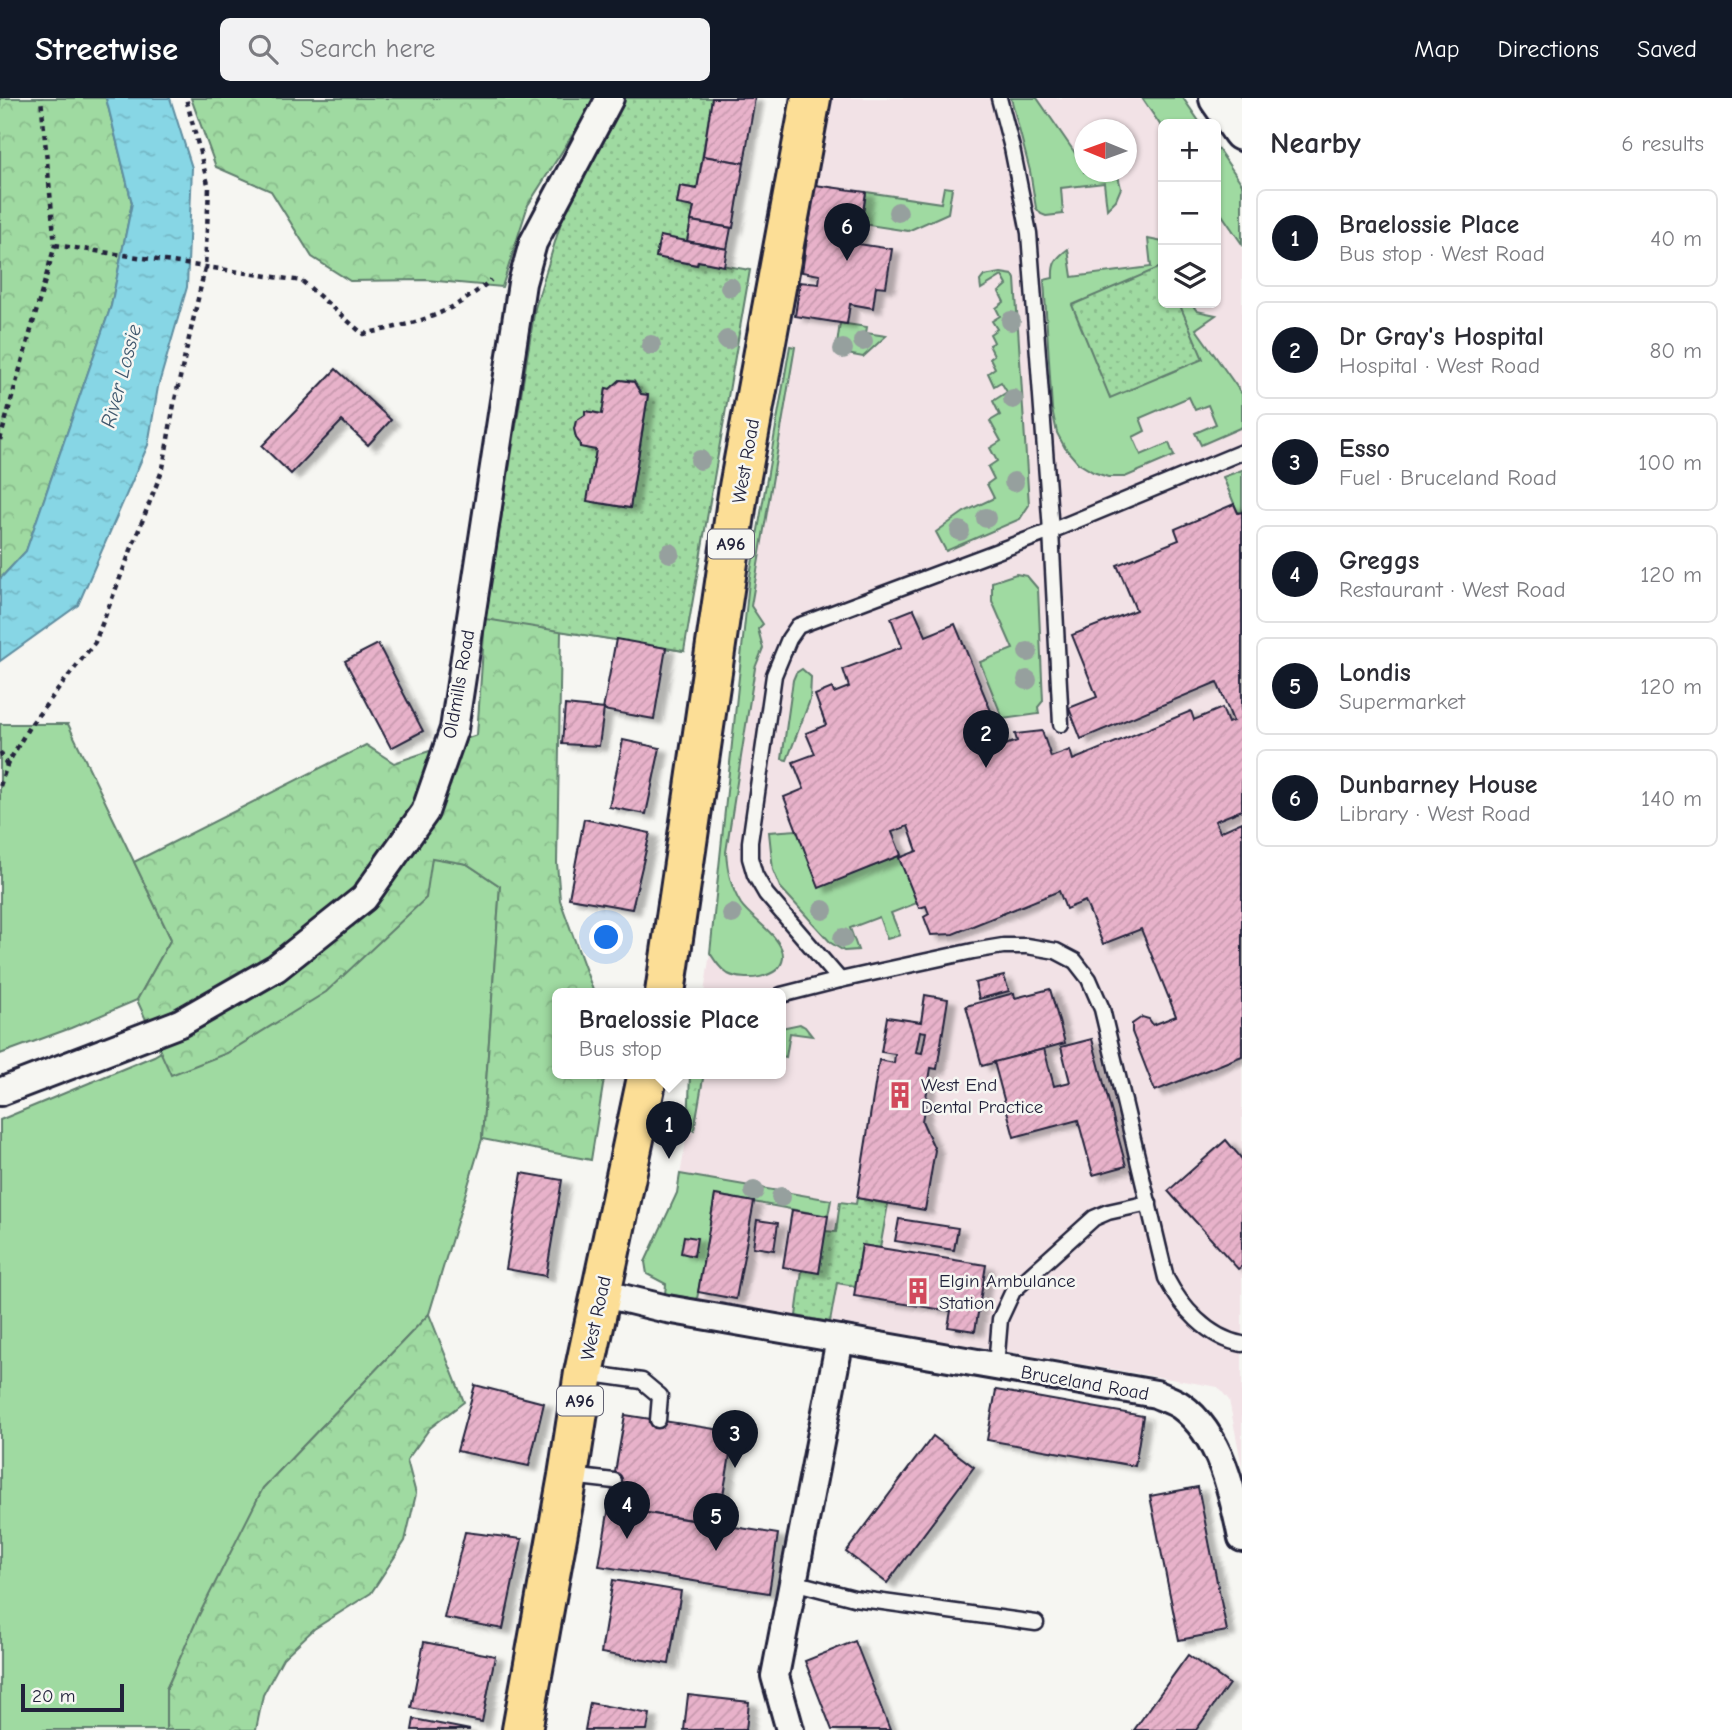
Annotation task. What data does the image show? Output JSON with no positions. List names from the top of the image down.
{
  "streets": {
    "highway": ["West Road", "A96"],
    "street": ["Oldmills Road", "Bruceland Road"]
  },
  "crossings": [
    ["West Road", "Bruceland Road"]
  ],
  "water": ["River Lossie"],
  "places": {
    "building": ["West End Dental Practice", "Elgin Ambulance Station"]
  },
  "scale_bar": "20 m",
  "north": "left",
  "page": {
    "header": "Streetwise",
    "search": "Search here",
    "nav": ["Map", "Directions", "Saved"],
    "heading": ["Nearby", "6 results"],
    "map_buttons": ["+", "−"],
    "list": [
      {
        "mark": "1",
        "name": "Braelossie Place",
        "note": "Bus stop · West Road",
        "value": "40 m"
      },
      {
        "mark": "2",
        "name": "Dr Gray's Hospital",
        "note": "Hospital · West Road",
        "value": "80 m"
      },
      {
        "mark": "3",
        "name": "Esso",
        "note": "Fuel · Bruceland Road",
        "value": "100 m"
      },
      {
        "mark": "4",
        "name": "Greggs",
        "note": "Restaurant · West Road",
        "value": "120 m"
      },
      {
        "mark": "5",
        "name": "Londis",
        "note": "Supermarket",
        "value": "120 m"
      },
      {
        "mark": "6",
        "name": "Dunbarney House",
        "note": "Library · West Road",
        "value": "140 m"
      }
    ],
    "pins": [
      "6",
      "2",
      "1",
      "3",
      "4",
      "5"
    ],
    "popup": ["Braelossie Place", "Bus stop"],
    "scale": "20 m"
  }
}
